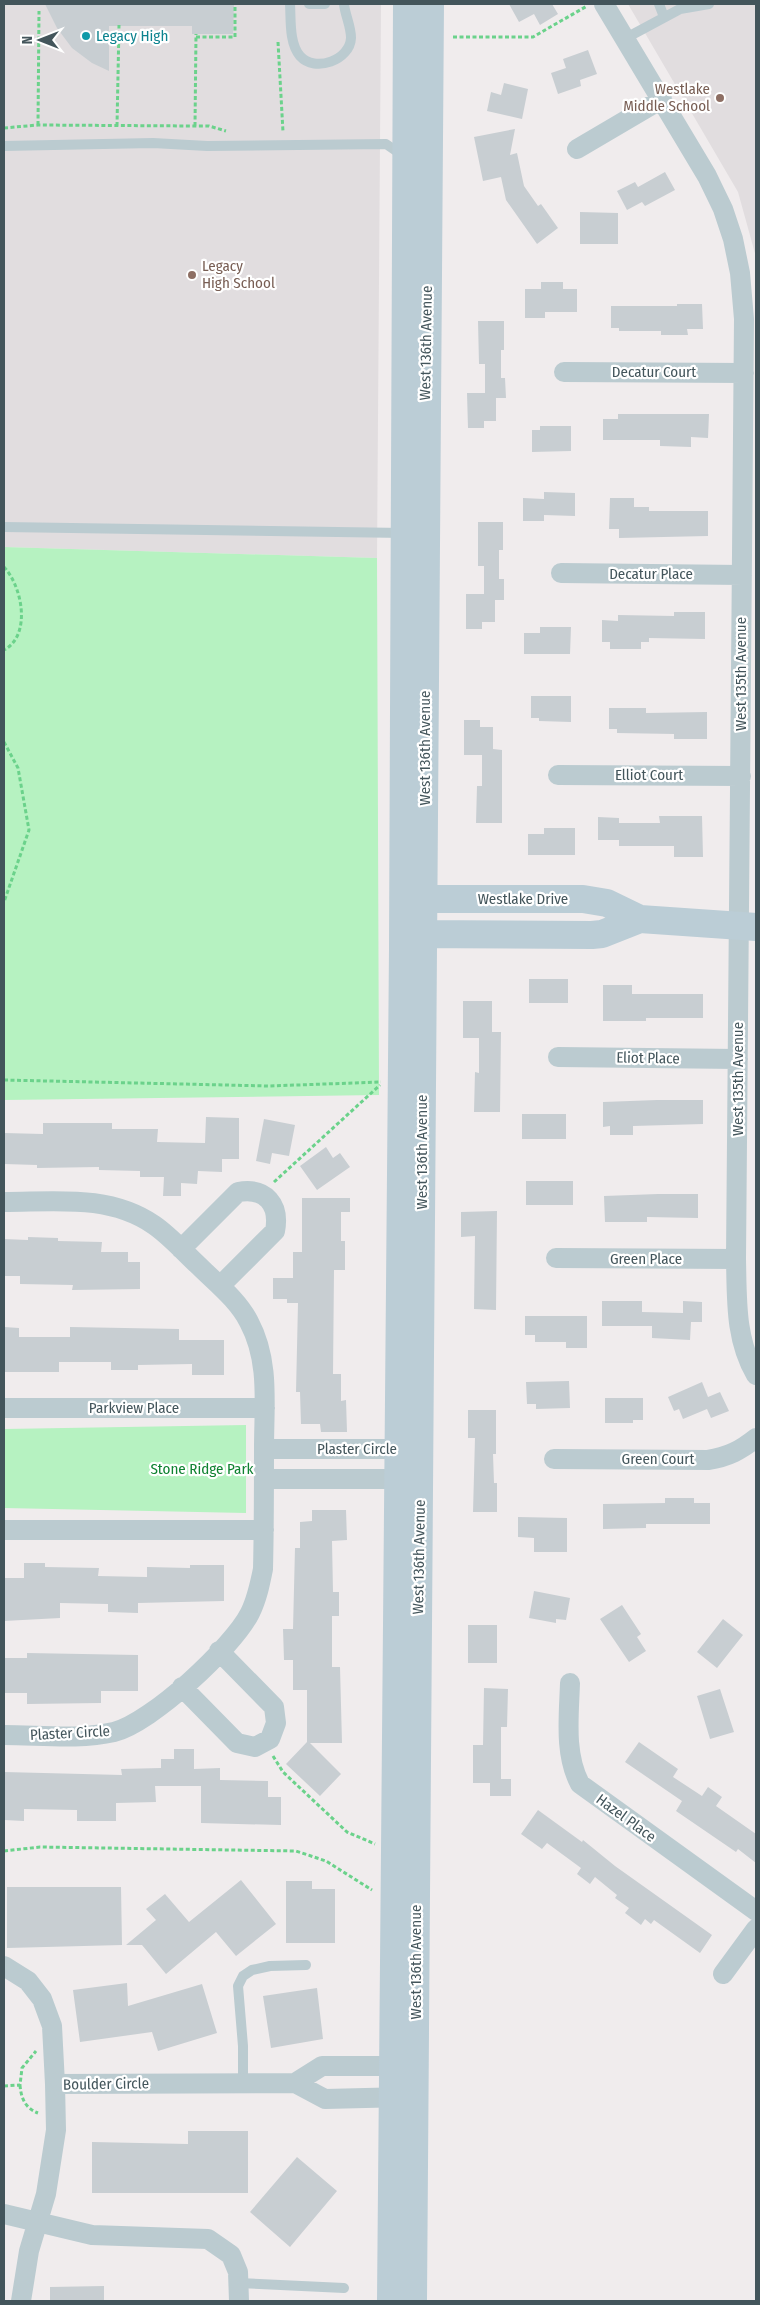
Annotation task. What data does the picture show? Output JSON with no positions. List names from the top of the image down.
{
  "streets": {
    "main road": ["West 136th Avenue", "Westlake Drive"],
    "street": [
      "Decatur Court",
      "Decatur Place",
      "West 135th Avenue",
      "Elliot Court",
      "Eliot Place",
      "Green Place",
      "Parkview Place",
      "Plaster Circle",
      "Green Court",
      "Hazel Place",
      "Boulder Circle"
    ]
  },
  "crossings": [
    ["West 136th Avenue", "Westlake Drive"],
    ["West 136th Avenue", "Plaster Circle"],
    ["West 136th Avenue", "Boulder Circle"],
    ["Decatur Court", "West 135th Avenue"],
    ["Decatur Place", "West 135th Avenue"],
    ["West 135th Avenue", "Elliot Court"],
    ["West 135th Avenue", "Westlake Drive"],
    ["West 135th Avenue", "Eliot Place"],
    ["West 135th Avenue", "Green Place"],
    ["Parkview Place", "Plaster Circle"]
  ],
  "parks": ["Stone Ridge Park"],
  "places": ["Legacy High", "Westlake Middle School", "Legacy High School"],
  "north": "left"
}
